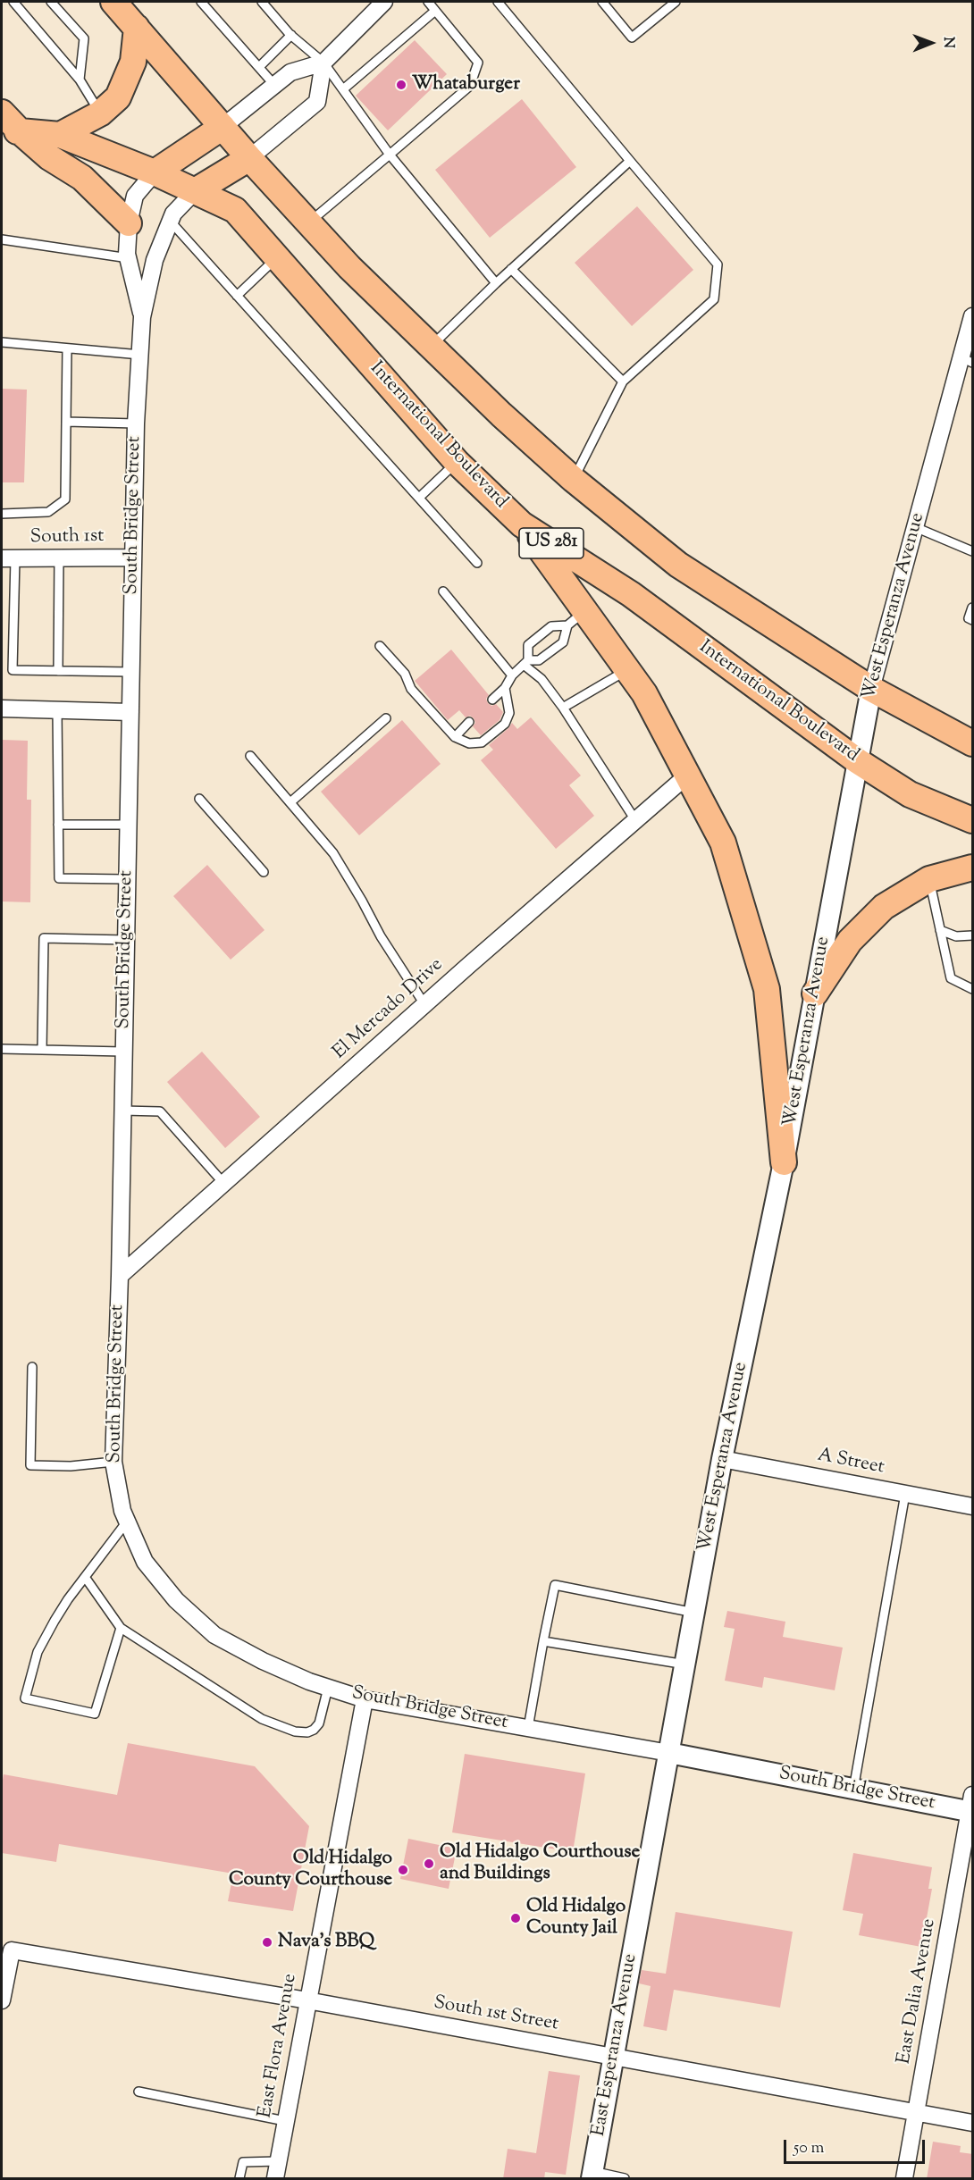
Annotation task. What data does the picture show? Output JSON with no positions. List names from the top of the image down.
{
  "streets": {
    "main road": ["International Boulevard", "US 281"],
    "street": [
      "South Bridge Street",
      "South 1st",
      "West Esperanza Avenue",
      "El Mercado Drive",
      "A Street",
      "East Dalia Avenue",
      "South 1st Street",
      "East Esperanza Avenue",
      "East Flora Avenue"
    ]
  },
  "crossings": [
    ["International Boulevard", "South Bridge Street"],
    ["International Boulevard", "West Esperanza Avenue"],
    ["South Bridge Street", "South 1st"],
    ["South Bridge Street", "West Esperanza Avenue"],
    ["South Bridge Street", "El Mercado Drive"],
    ["South Bridge Street", "East Dalia Avenue"],
    ["South Bridge Street", "East Esperanza Avenue"],
    ["South Bridge Street", "East Flora Avenue"],
    ["West Esperanza Avenue", "A Street"],
    ["West Esperanza Avenue", "East Esperanza Avenue"],
    ["East Dalia Avenue", "South 1st Street"],
    ["South 1st Street", "East Esperanza Avenue"],
    ["South 1st Street", "East Flora Avenue"]
  ],
  "places": [
    "Whataburger",
    "Old Hidalgo Courthouse and Buildings",
    "Old Hidalgo County Courthouse",
    "Old Hidalgo County Jail",
    "Nava’s BBQ"
  ],
  "scale_bar": "50 m",
  "north": "right"
}
